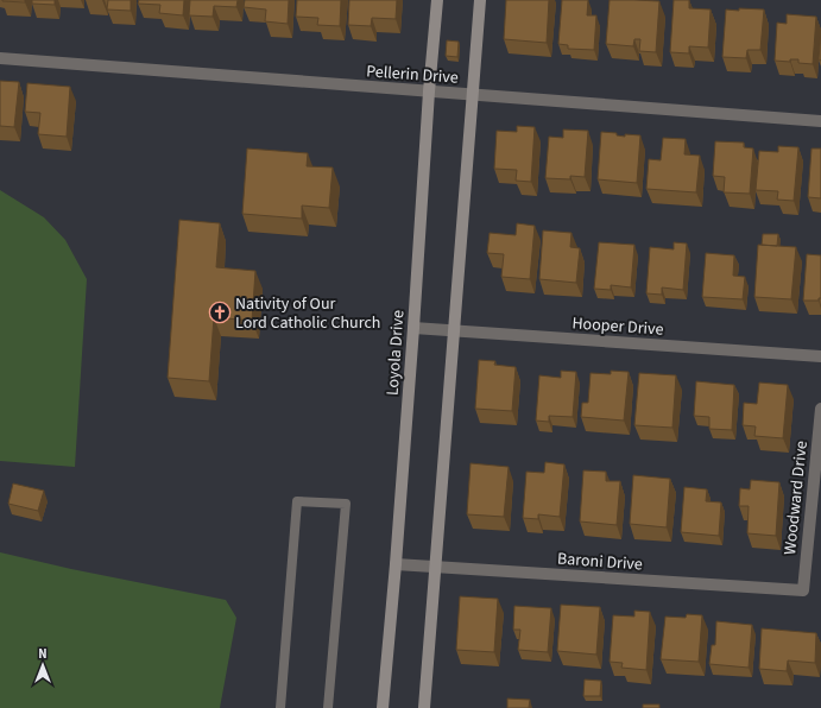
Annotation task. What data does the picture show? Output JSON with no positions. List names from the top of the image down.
{
  "streets": {
    "main road": ["Loyola Drive"],
    "street": [
      "Pellerin Drive",
      "Hooper Drive",
      "Woodward Drive",
      "Baroni Drive"
    ]
  },
  "crossings": [
    ["Pellerin Drive", "Loyola Drive"],
    ["Hooper Drive", "Loyola Drive"],
    ["Loyola Drive", "Baroni Drive"],
    ["Woodward Drive", "Baroni Drive"]
  ],
  "places": {
    "church": ["Nativity of Our Lord Catholic Church"]
  },
  "north": "top"
}
